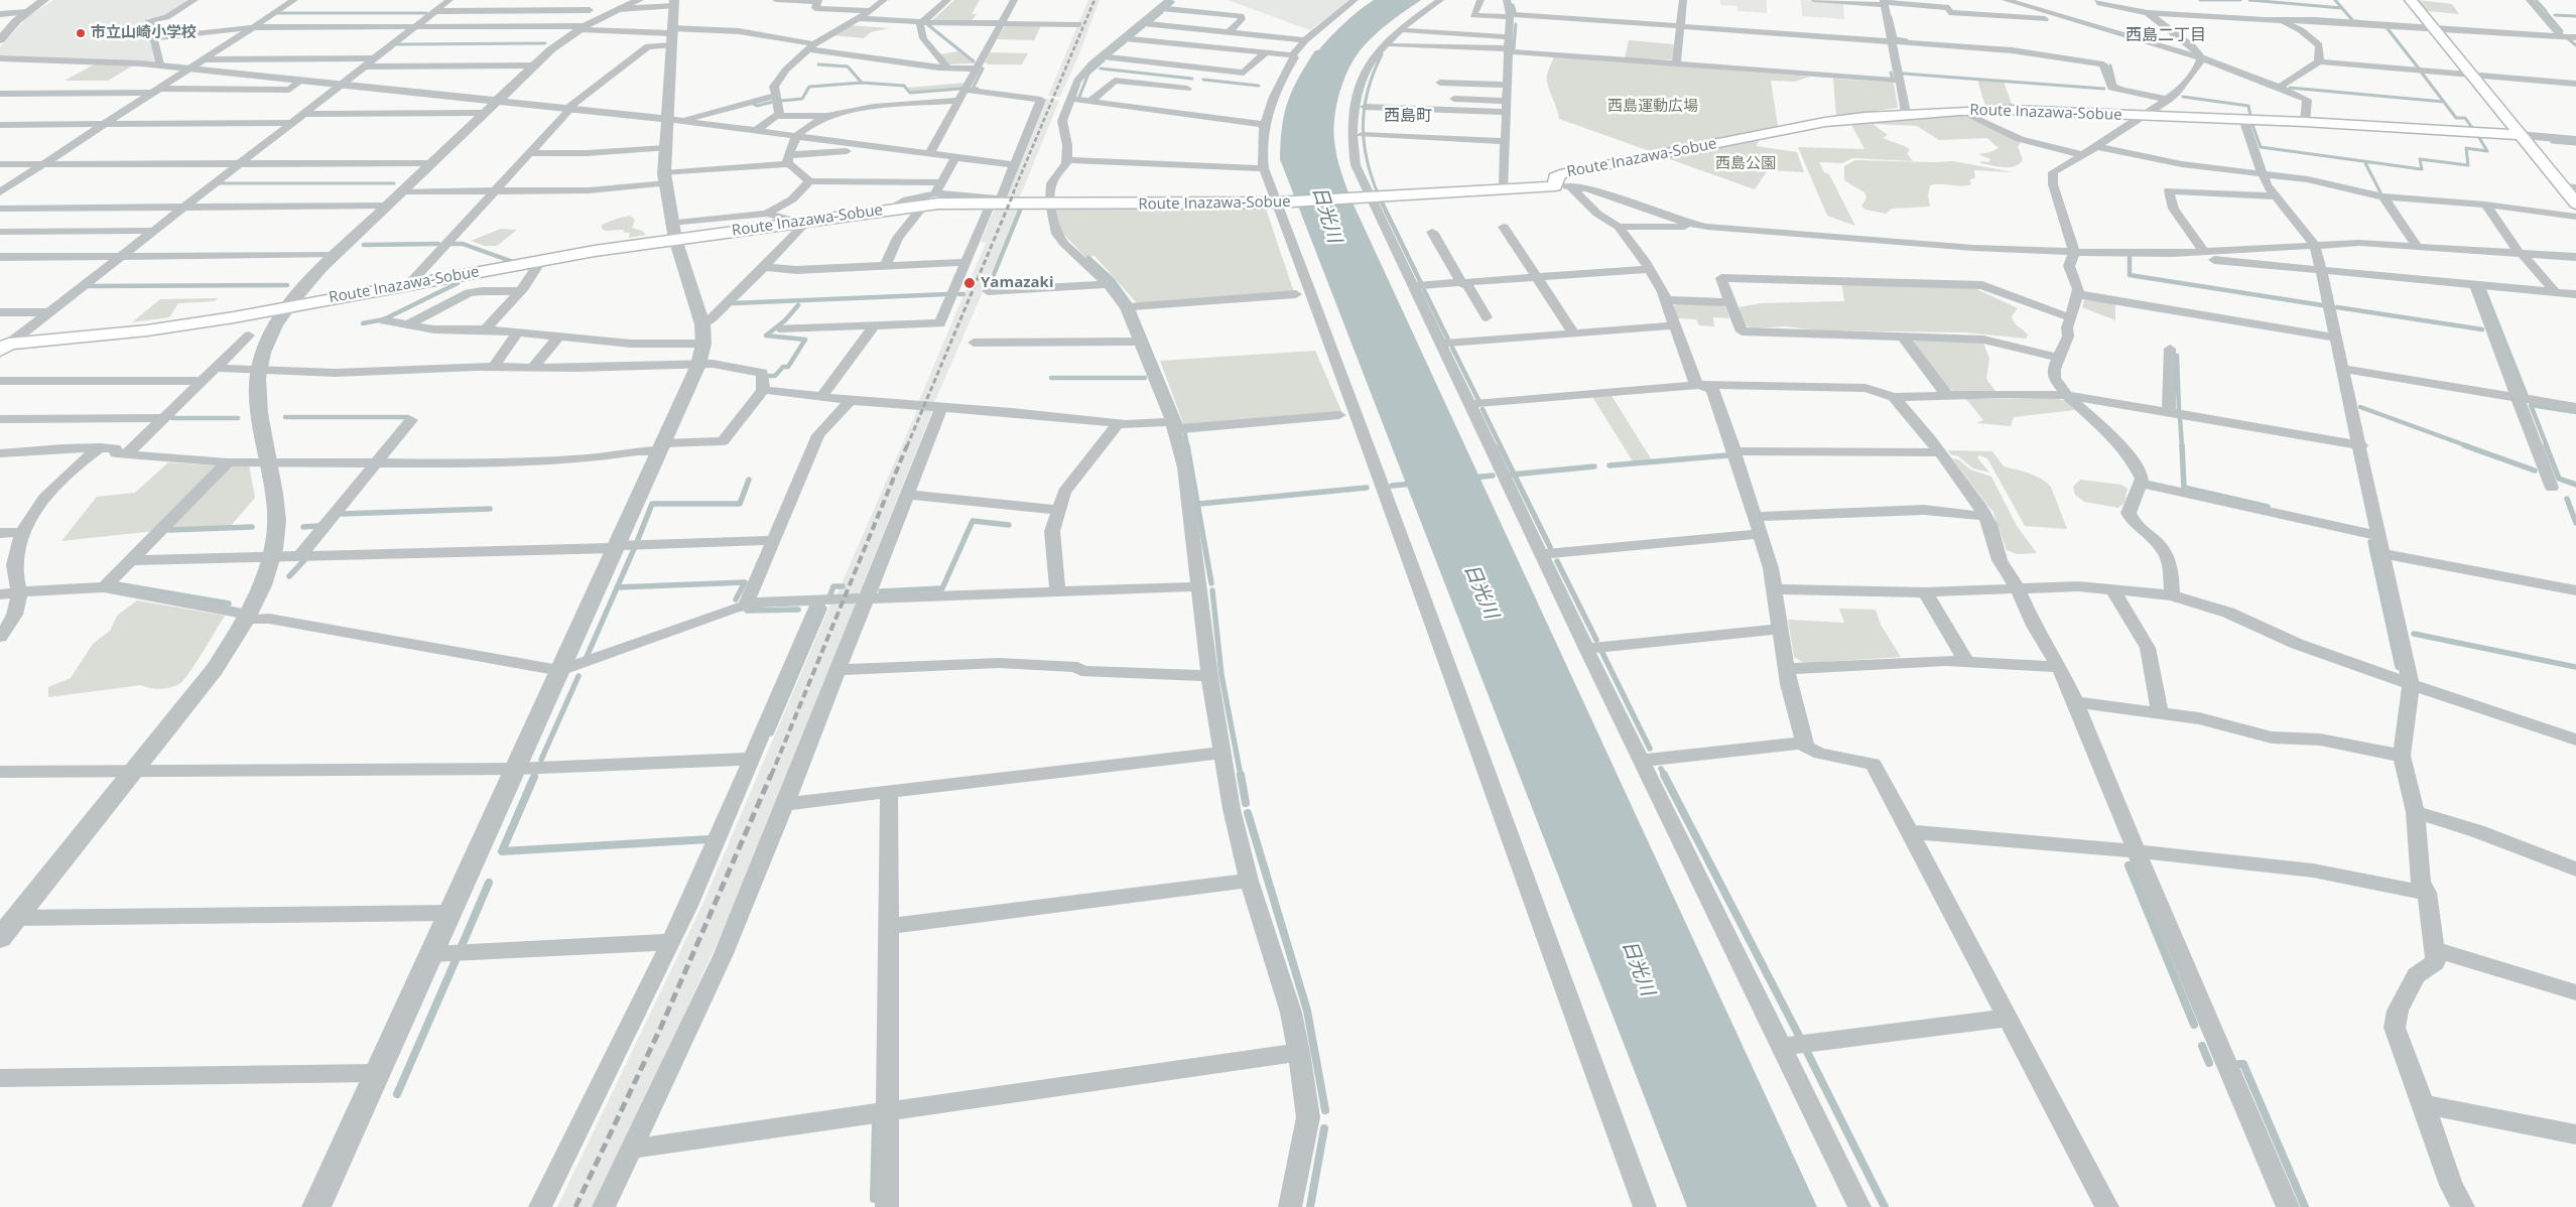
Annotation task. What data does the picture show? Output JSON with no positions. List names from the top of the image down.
{
  "streets": {
    "main road": ["Route Inazawa-Sobue"]
  },
  "districts": ["西島二丁目", "西島町"],
  "water": ["日光川"],
  "parks": ["西島運動広場", "西島公園"],
  "places": ["市立山崎小学校", "Yamazaki"]
}
